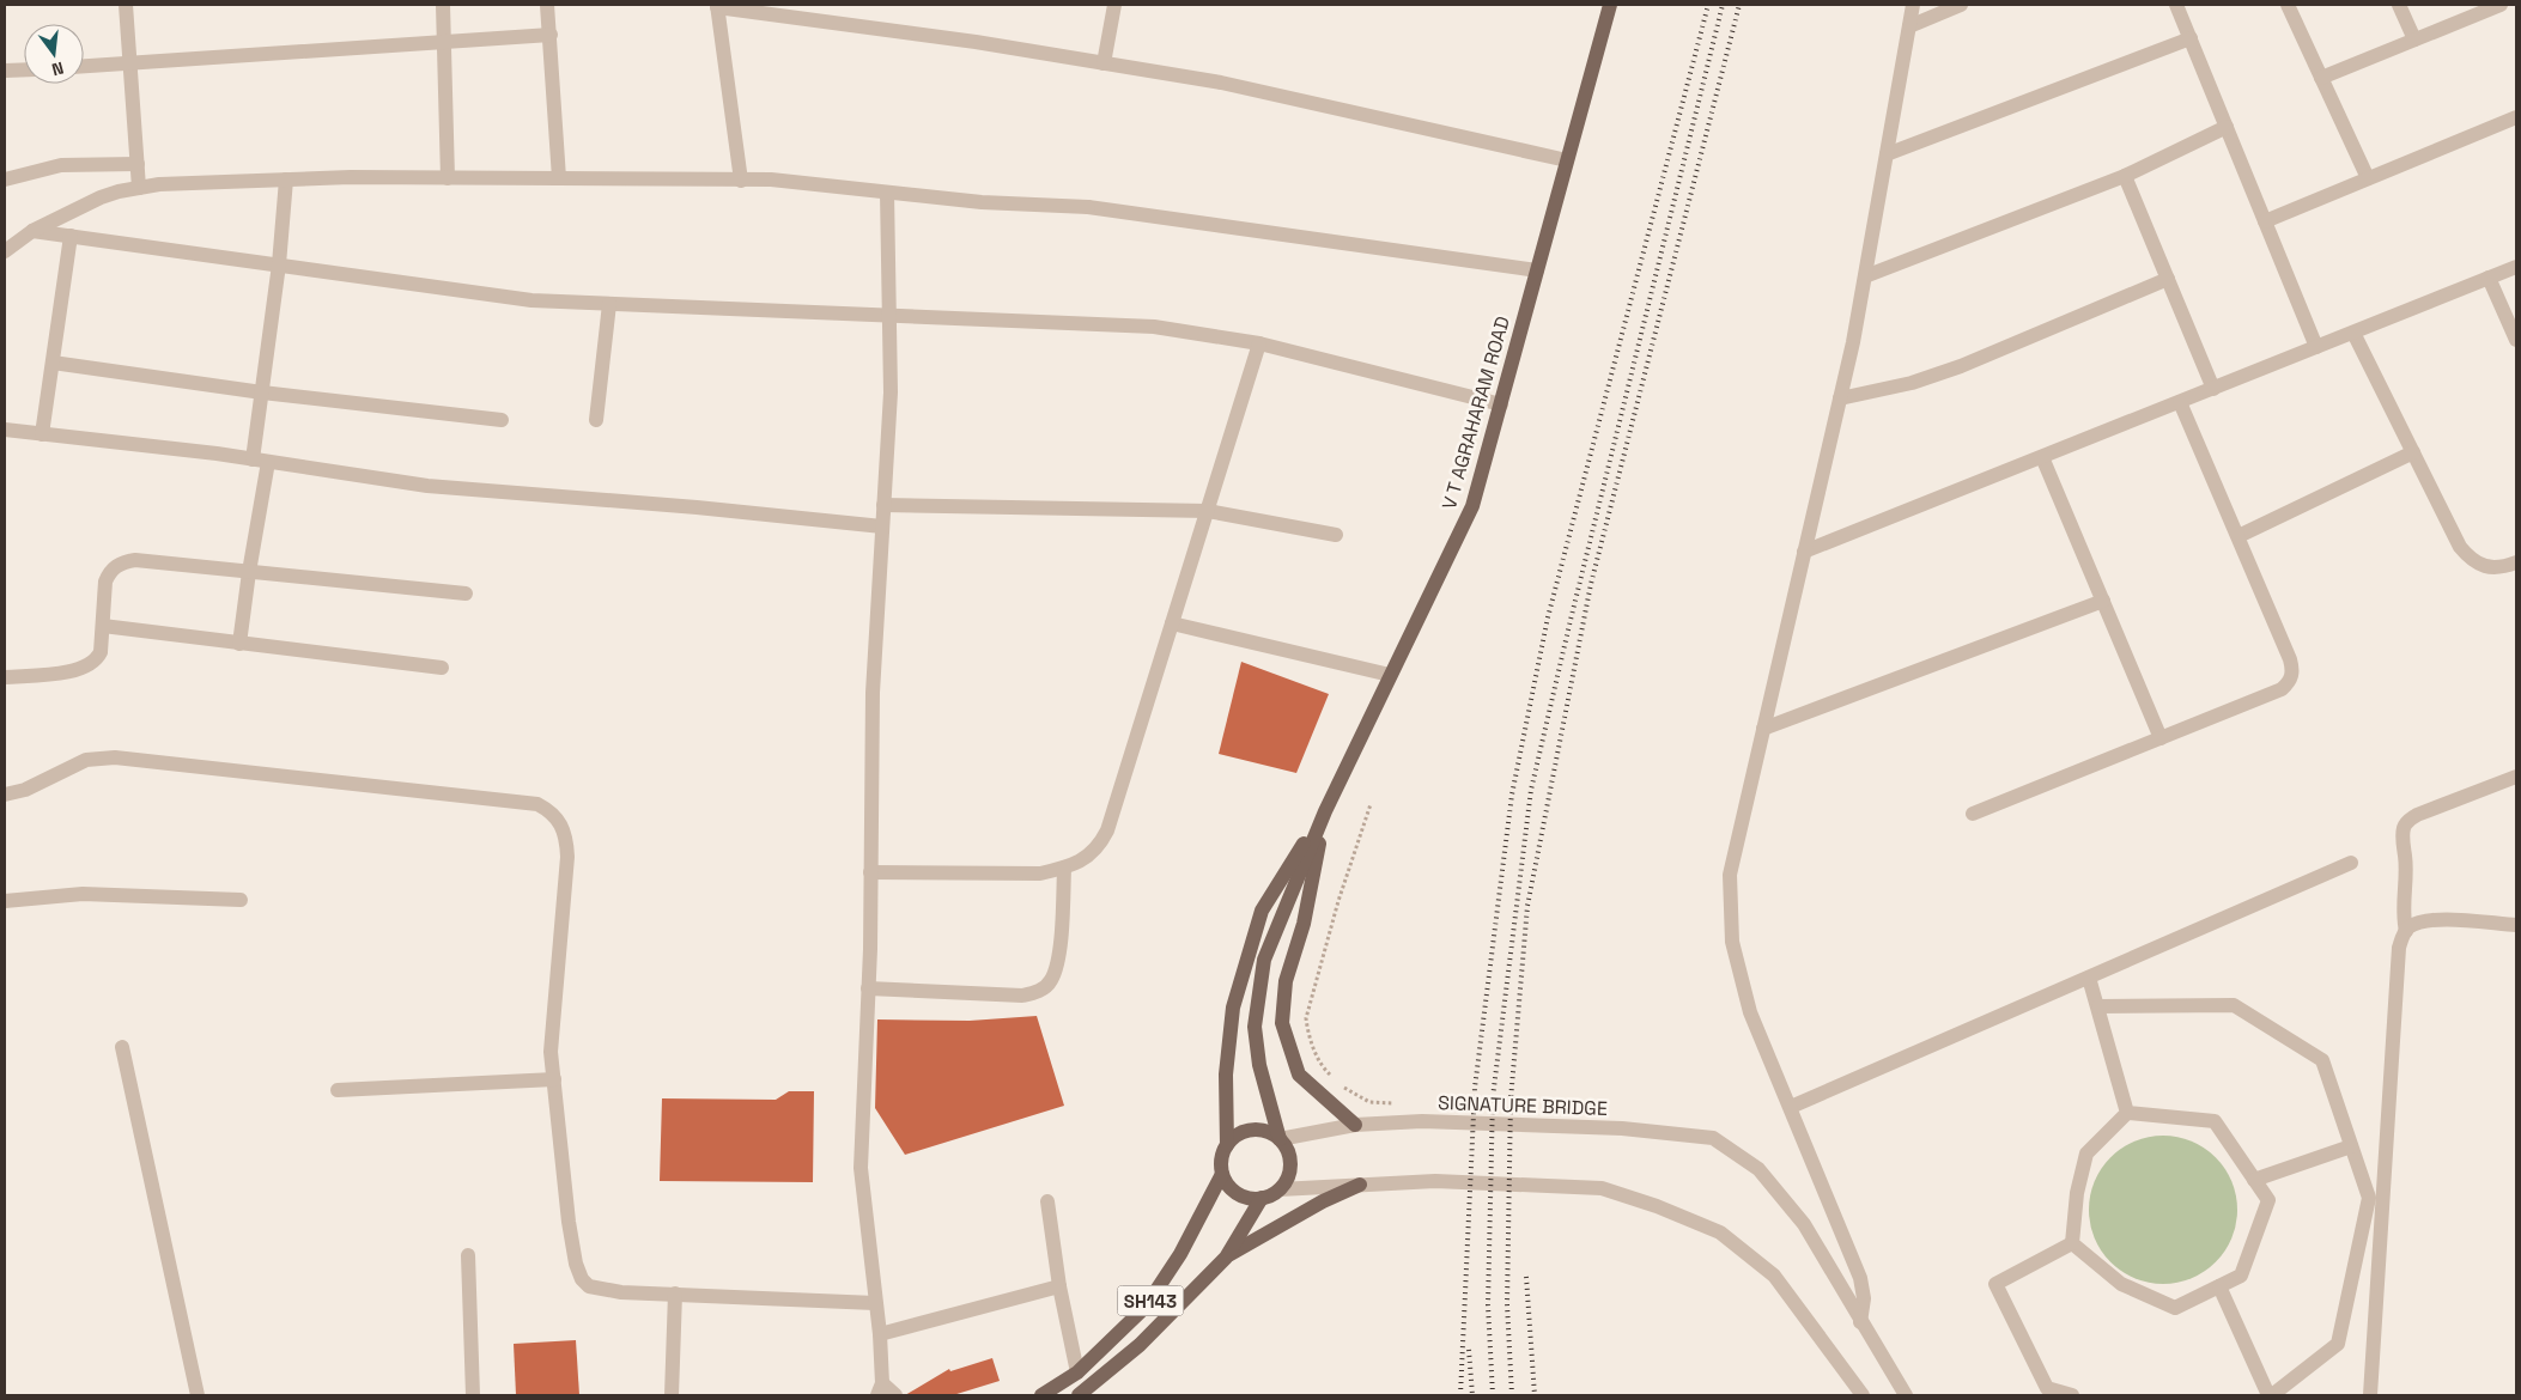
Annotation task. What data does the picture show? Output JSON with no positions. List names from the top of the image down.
{
  "streets": {
    "main road": ["V T AGRAHARAM ROAD", "SH143"],
    "street": ["SIGNATURE BRIDGE"]
  },
  "crossings": [
    ["SIGNATURE BRIDGE", "SH143"]
  ],
  "north": "bottom"
}
